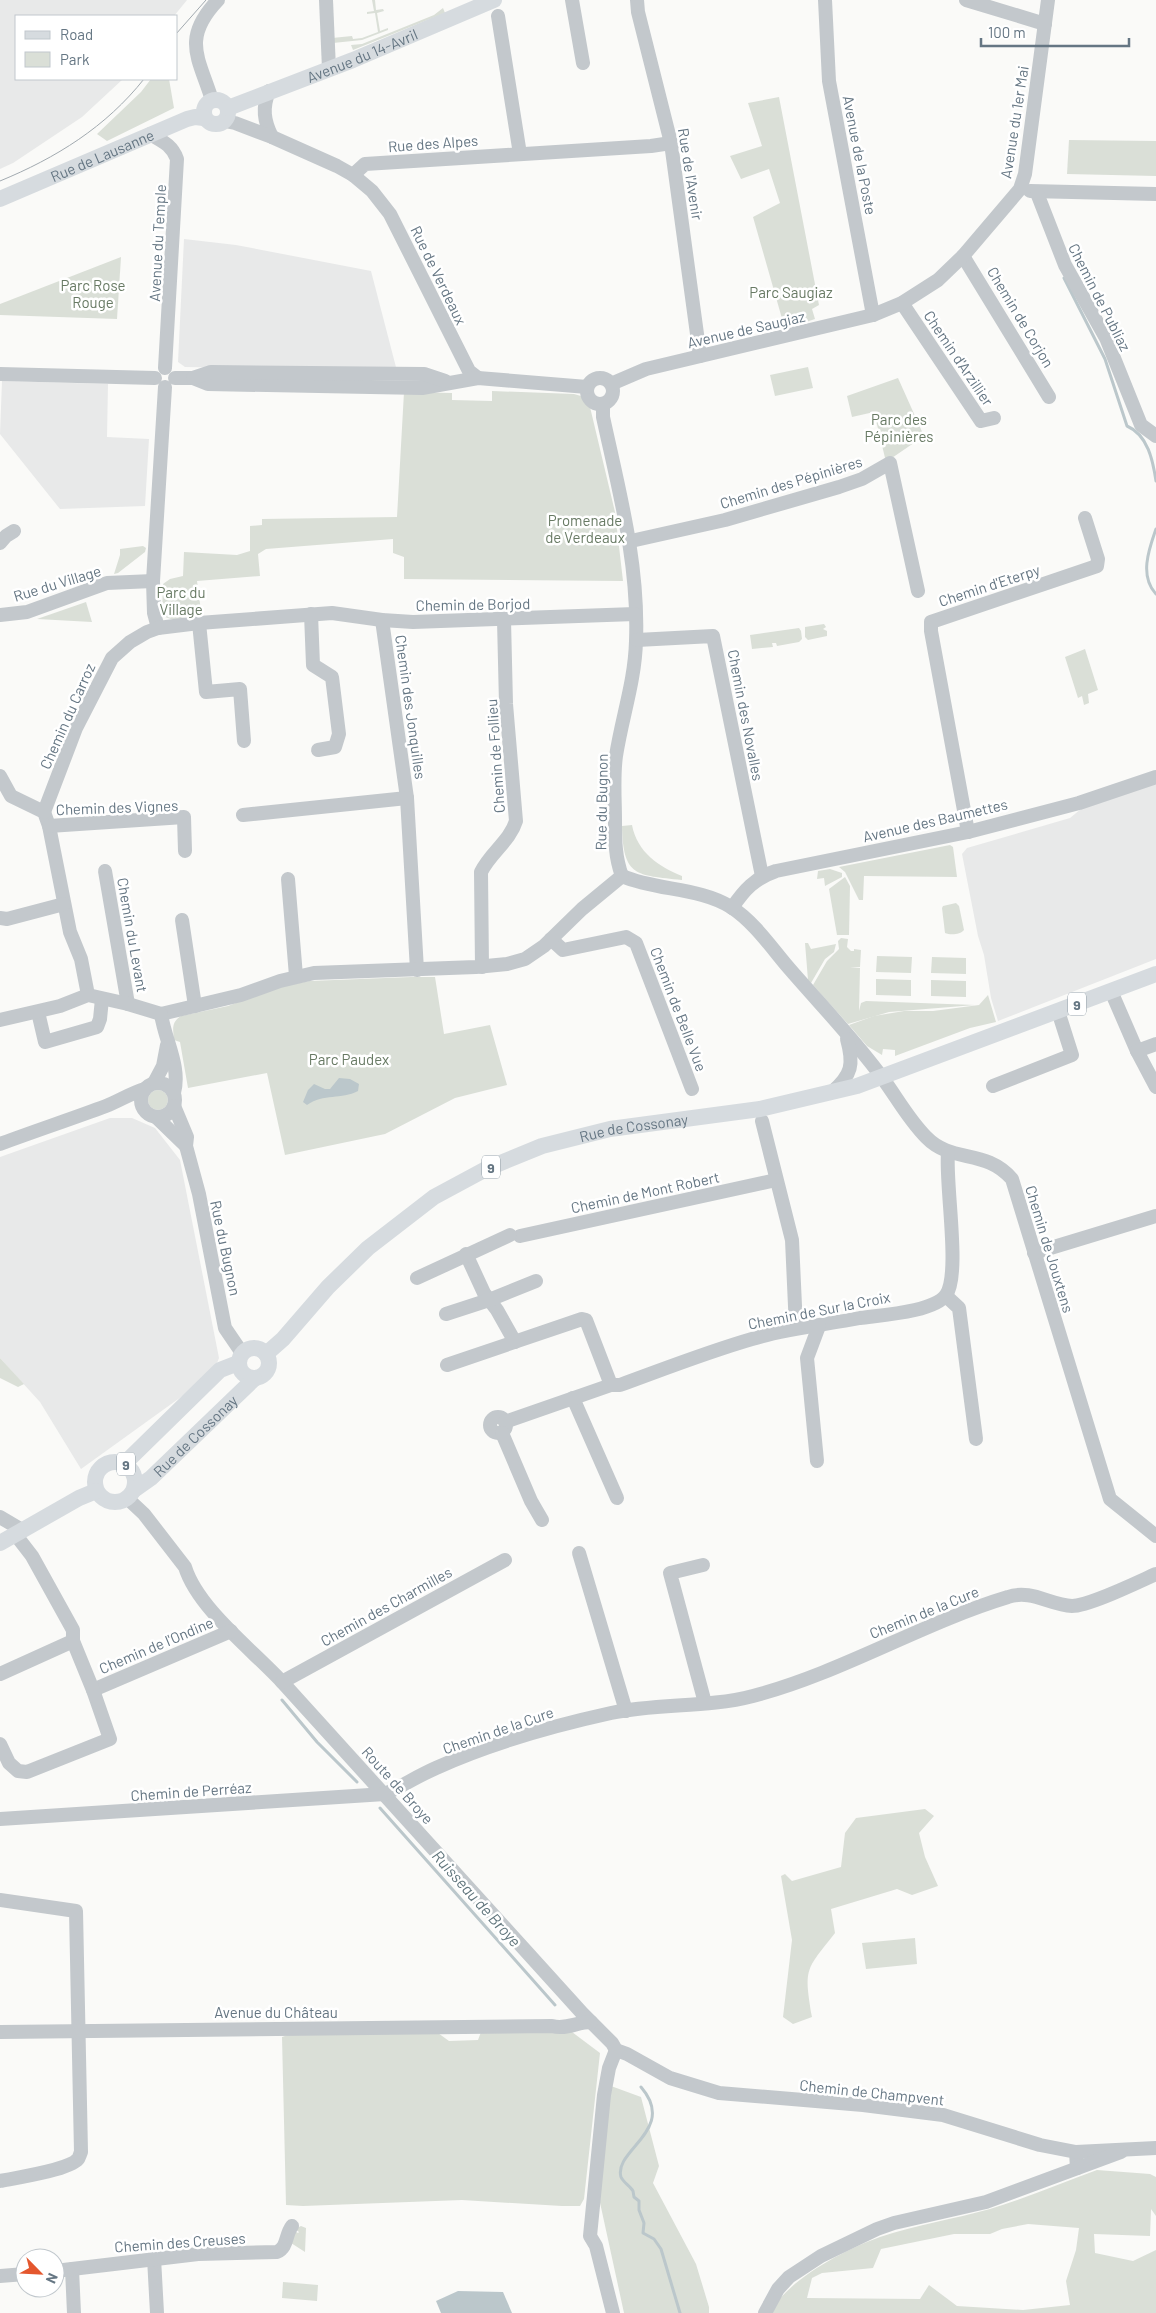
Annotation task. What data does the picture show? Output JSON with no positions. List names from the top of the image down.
{
  "streets": {
    "main road": [
      "Avenue du 14-Avril",
      "Rue de Lausanne",
      "9",
      "Rue de Cossonay"
    ],
    "street": [
      "Avenue du 1er Mai",
      "Rue des Alpes",
      "Avenue de la Poste",
      "Rue de l'Avenir",
      "Avenue du Temple",
      "Rue de Verdeaux",
      "Chemin de Publiaz",
      "Chemin de Corjon",
      "Avenue de Saugiaz",
      "Chemin d'Arzillier",
      "Chemin des Pépinières",
      "Rue du Village",
      "Chemin d'Eterpy",
      "Chemin de Borjod",
      "Chemin des Jonquilles",
      "Chemin des Novalles",
      "Chemin du Carroz",
      "Chemin de Follieu",
      "Rue du Bugnon",
      "Chemin des Vignes",
      "Avenue des Baumettes",
      "Chemin du Levant",
      "Chemin de Belle Vue",
      "Chemin de Mont Robert",
      "Chemin de Jouxtens",
      "Chemin de Sur la Croix",
      "Chemin des Charmilles",
      "Chemin de la Cure",
      "Chemin de l'Ondine",
      "Route de Broye",
      "Chemin de Perréaz",
      "Avenue du Château",
      "Chemin de Champvent",
      "Chemin des Creuses"
    ]
  },
  "crossings": [
    ["Avenue du 14-Avril", "Rue de Lausanne"],
    ["Avenue du 14-Avril", "Rue de Verdeaux"],
    ["Avenue du 1er Mai", "Avenue de Saugiaz"],
    ["Rue des Alpes", "Rue de l'Avenir"],
    ["Rue des Alpes", "Rue de Verdeaux"],
    ["Avenue de la Poste", "Avenue de Saugiaz"],
    ["Rue de Lausanne", "Avenue du Temple"],
    ["Rue de Lausanne", "Rue de Verdeaux"],
    ["Rue de l'Avenir", "Avenue de Saugiaz"],
    ["Avenue du Temple", "Rue du Village"],
    ["Avenue du Temple", "Chemin de Borjod"],
    ["Avenue du Temple", "Chemin du Carroz"],
    ["Chemin de Corjon", "Avenue de Saugiaz"],
    ["Avenue de Saugiaz", "Chemin d'Arzillier"],
    ["Avenue de Saugiaz", "Rue du Bugnon"],
    ["Chemin des Pépinières", "Rue du Bugnon"],
    ["Chemin d'Eterpy", "Avenue des Baumettes"],
    ["Chemin de Borjod", "Chemin des Jonquilles"],
    ["Chemin de Borjod", "Chemin du Carroz"],
    ["Chemin de Borjod", "Chemin de Follieu"],
    ["Chemin de Borjod", "Rue du Bugnon"],
    ["Chemin des Novalles", "Rue du Bugnon"],
    ["Chemin des Novalles", "Avenue des Baumettes"],
    ["Rue du Bugnon", "Rue de Cossonay"],
    ["Rue du Bugnon", "Chemin de Jouxtens"],
    ["Avenue des Baumettes", "Chemin de Jouxtens"],
    ["9", "Rue de Cossonay"],
    ["9", "Route de Broye"],
    ["Rue de Cossonay", "Chemin de Jouxtens"],
    ["Rue de Cossonay", "Route de Broye"],
    ["Chemin des Charmilles", "Route de Broye"],
    ["Chemin de la Cure", "Route de Broye"],
    ["Chemin de la Cure", "Chemin de Perréaz"],
    ["Chemin de l'Ondine", "Route de Broye"],
    ["Route de Broye", "Chemin de Perréaz"],
    ["Route de Broye", "Avenue du Château"],
    ["Route de Broye", "Chemin de Champvent"]
  ],
  "water": ["Ruisseau de Broye"],
  "parks": [
    "Parc Rose Rouge",
    "Parc Saugiaz",
    "Parc des Pépinières",
    "Promenade de Verdeaux",
    "Parc du Village",
    "Parc Paudex"
  ],
  "legend": ["Road", "Park"],
  "scale_bar": "100 m",
  "north": "bottom right"
}
